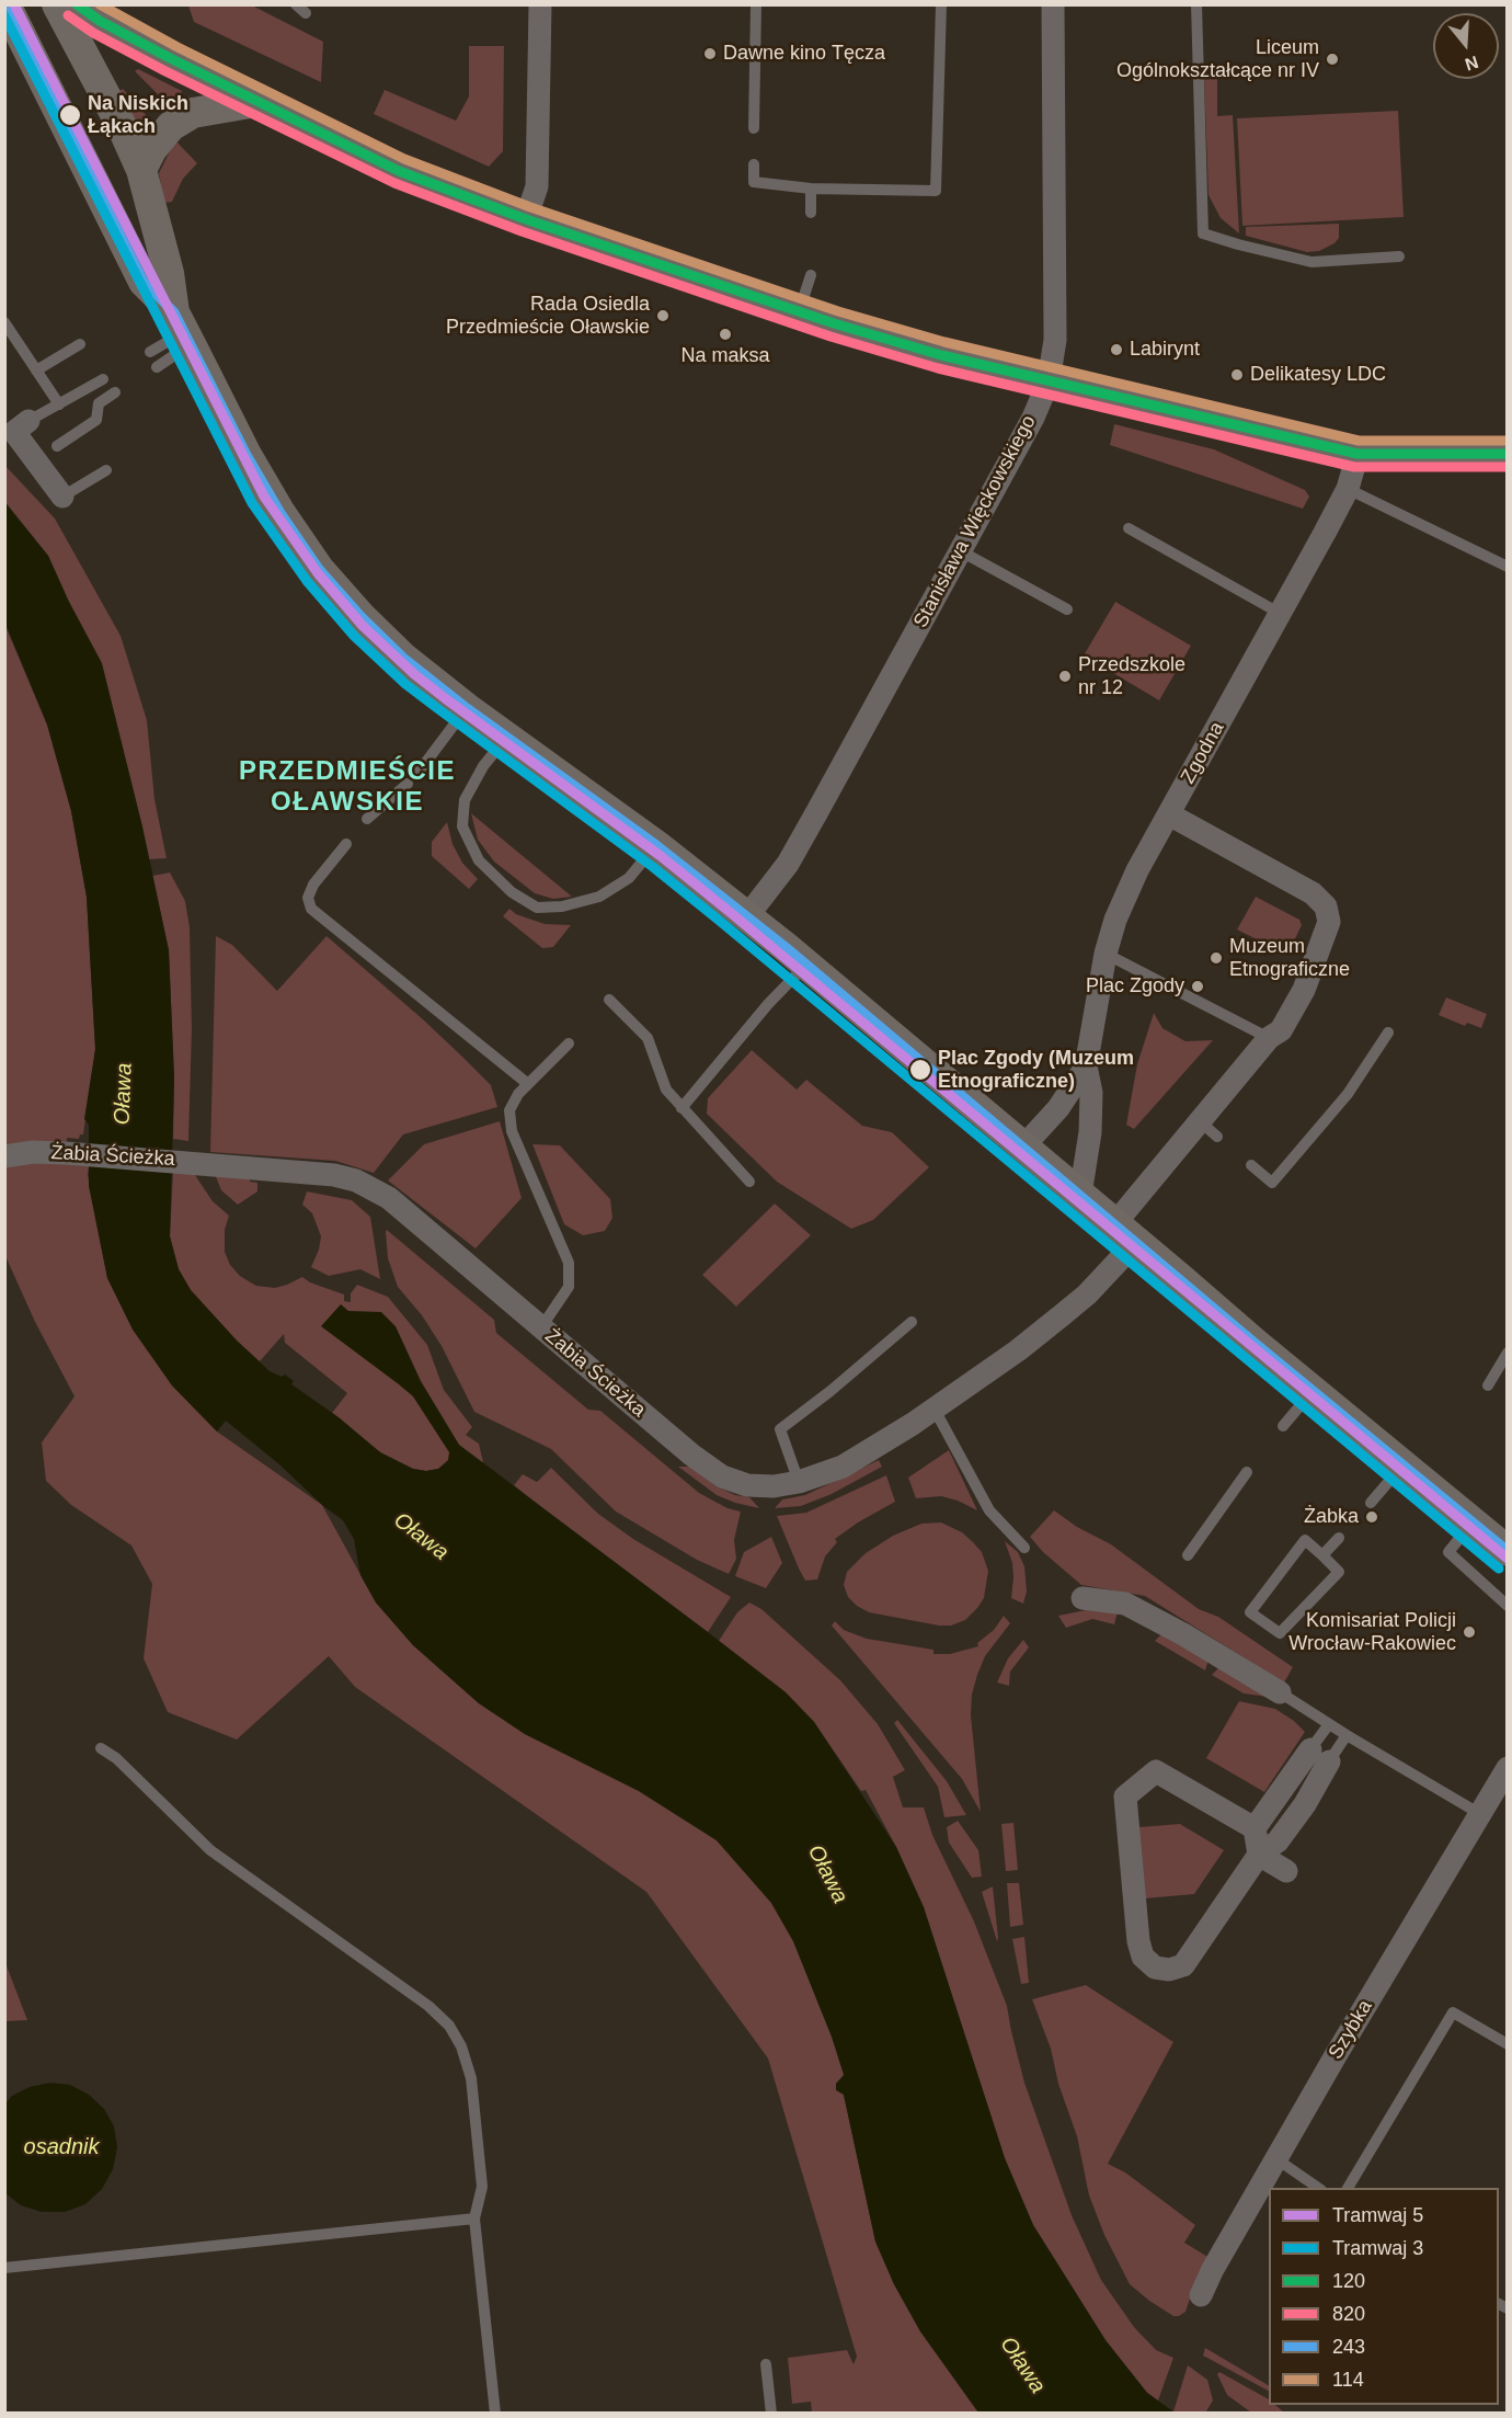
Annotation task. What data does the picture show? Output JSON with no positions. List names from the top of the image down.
{
  "streets": {
    "street": [
      "Stanisława Więckowskiego",
      "Zgodna",
      "Żabia Ścieżka",
      "Szybka"
    ]
  },
  "districts": ["PRZEDMIEŚCIE OŁAWSKIE"],
  "water": ["Oława", "osadnik"],
  "places": [
    "Dawne kino Tęcza",
    "Liceum Ogólnokształcące nr IV",
    "Na Niskich Łąkach",
    "Rada Osiedla Przedmieście Oławskie",
    "Na maksa",
    "Labirynt",
    "Delikatesy LDC",
    "Przedszkole nr 12",
    "Muzeum Etnograficzne",
    "Plac Zgody",
    "Plac Zgody (Muzeum Etnograficzne)",
    "Żabka",
    "Komisariat Policji Wrocław-Rakowiec"
  ],
  "lines": [
    "tram line 5",
    "transit line 120",
    "transit line 243",
    "transit line 114",
    "tram line 3",
    "transit line 820"
  ],
  "legend": [
    "Tramwaj 5",
    "Tramwaj 3",
    "120",
    "820",
    "243",
    "114"
  ],
  "north": "bottom"
}
